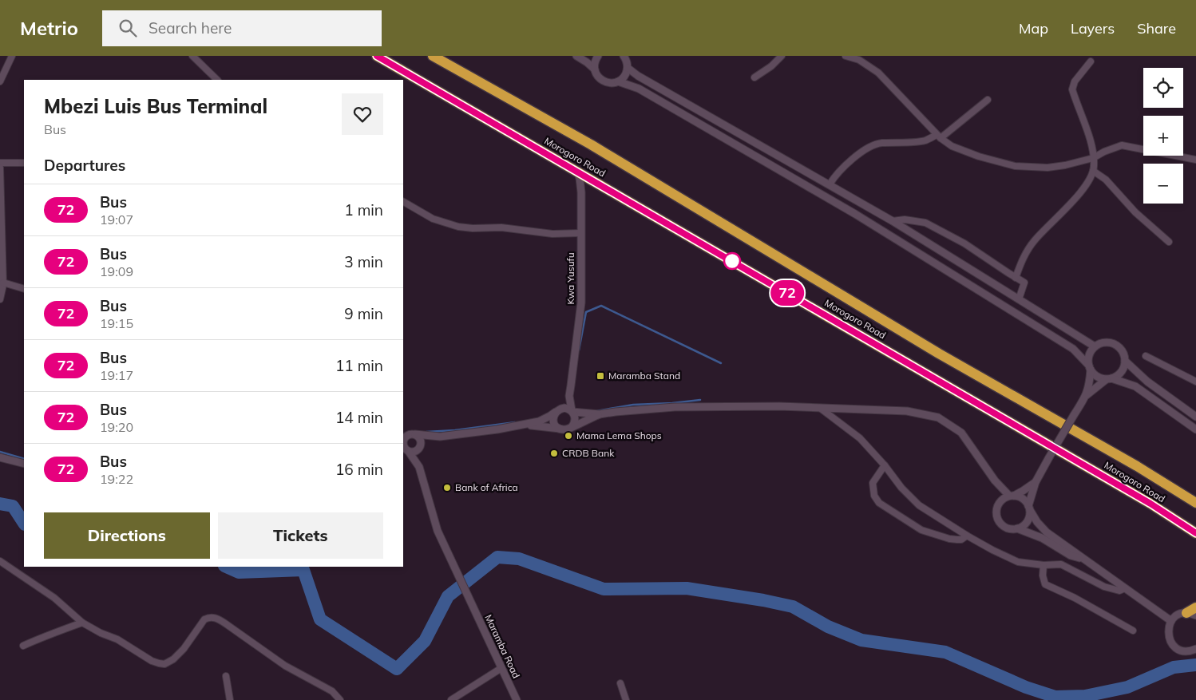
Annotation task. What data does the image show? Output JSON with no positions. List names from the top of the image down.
{
  "streets": {
    "highway": ["Morogoro Road"],
    "street": ["Kwa Yusufu", "Maramba Road"]
  },
  "crossings": [
    ["Morogoro Road", "Kwa Yusufu"]
  ],
  "places": {
    "transit": ["Maramba Stand"],
    "other": ["Mama Lema Shops", "CRDB Bank", "Bank of Africa"]
  },
  "lines": ["bus line 72"],
  "page": {
    "header": "Metrio",
    "search": "Search here",
    "nav": ["Map", "Layers", "Share"],
    "on_map": "72",
    "map_buttons": ["+", "−"],
    "heading": [
      ["Mbezi Luis Bus Terminal", "Bus"],
      "Departures"
    ],
    "list": [
      {
        "mark": "72",
        "name": "Bus",
        "note": "19:07",
        "value": "1 min"
      },
      {
        "mark": "72",
        "name": "Bus",
        "note": "19:09",
        "value": "3 min"
      },
      {
        "mark": "72",
        "name": "Bus",
        "note": "19:15",
        "value": "9 min"
      },
      {
        "mark": "72",
        "name": "Bus",
        "note": "19:17",
        "value": "11 min"
      },
      {
        "mark": "72",
        "name": "Bus",
        "note": "19:20",
        "value": "14 min"
      },
      {
        "mark": "72",
        "name": "Bus",
        "note": "19:22",
        "value": "16 min"
      }
    ],
    "buttons": ["Directions", "Tickets"]
  }
}
